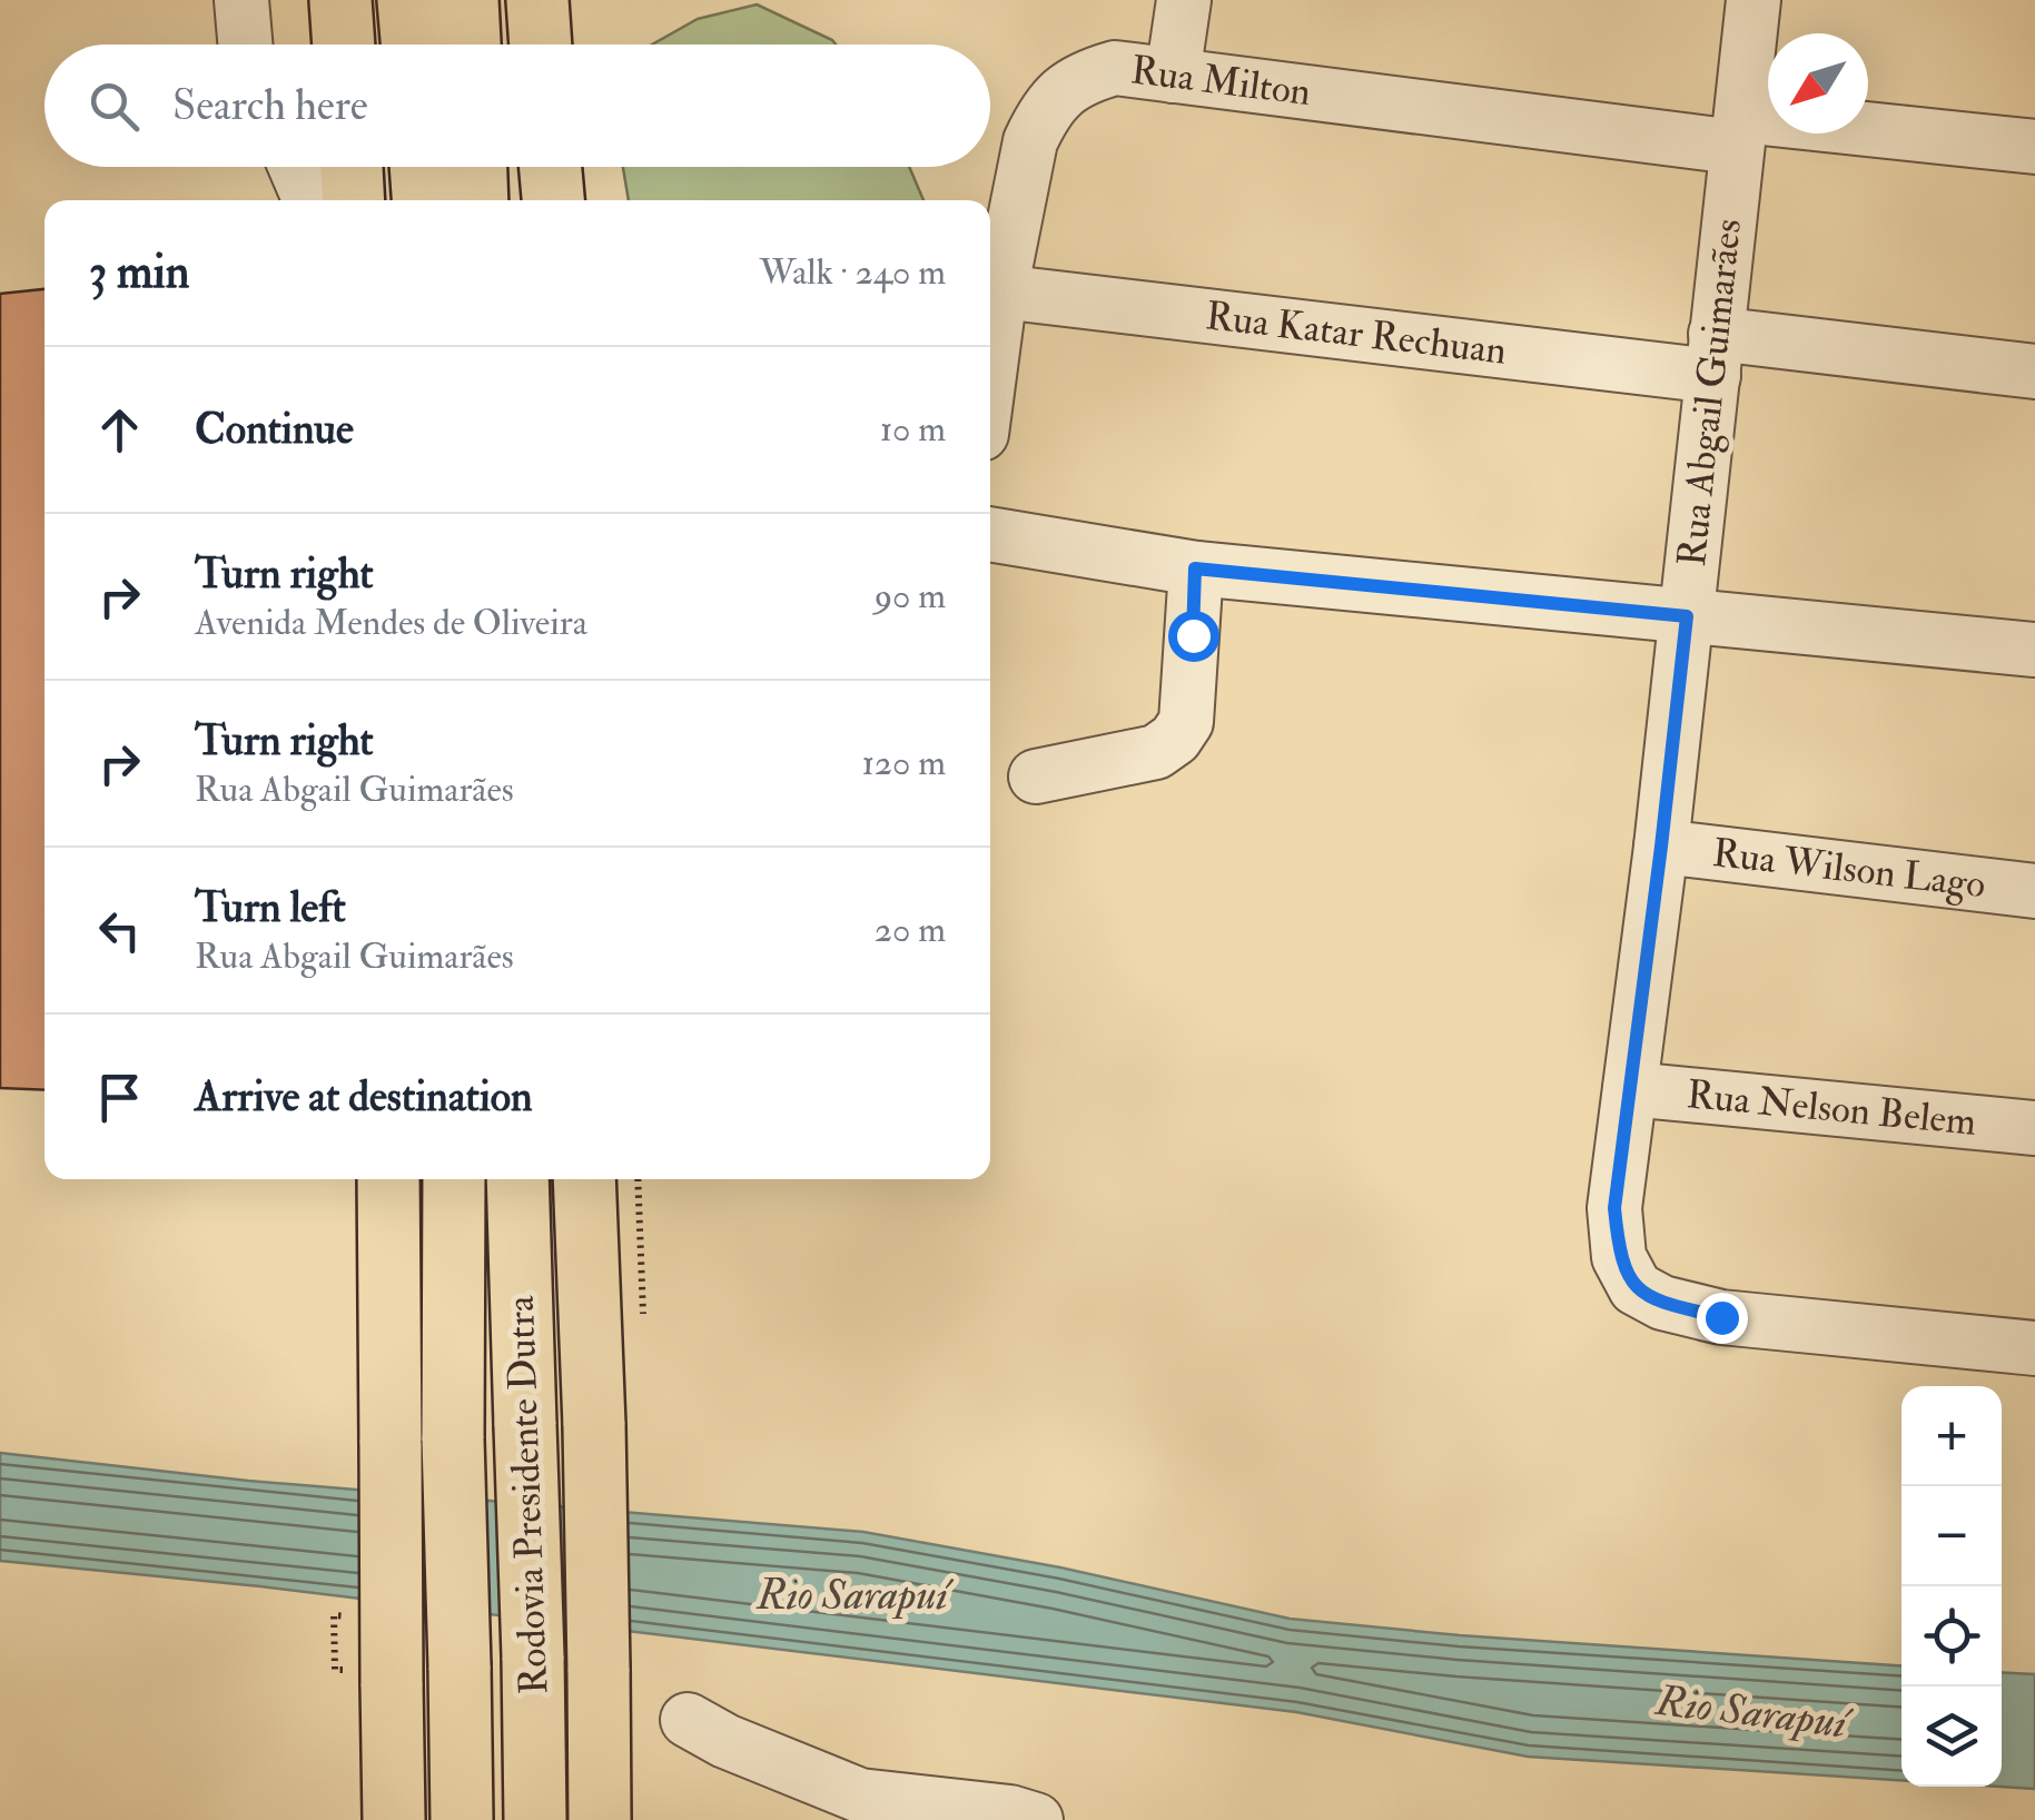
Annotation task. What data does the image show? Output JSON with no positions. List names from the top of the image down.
{
  "streets": {
    "highway": ["Rodovia Presidente Dutra"],
    "street": [
      "Rua Milton",
      "Rua Katar Rechuan",
      "Rua Abgail Guimarães",
      "Rua Wilson Lago",
      "Rua Nelson Belem"
    ]
  },
  "crossings": [
    ["Rua Milton", "Rua Katar Rechuan"],
    ["Rua Milton", "Rua Abgail Guimarães"],
    ["Rua Katar Rechuan", "Rua Abgail Guimarães"],
    ["Rua Abgail Guimarães", "Rua Wilson Lago"],
    ["Rua Abgail Guimarães", "Rua Nelson Belem"]
  ],
  "water": ["Rio Sarapuí"],
  "north": "bottom left",
  "page": {
    "search": "Search here",
    "heading": ["3 min", "Walk · 240 m"],
    "list": [
      ["Continue", "10 m"],
      ["Turn right", "Avenida Mendes de Oliveira", "90 m"],
      ["Turn right", "Rua Abgail Guimarães", "120 m"],
      ["Turn left", "Rua Abgail Guimarães", "20 m"],
      "Arrive at destination"
    ],
    "map_buttons": ["+", "−"]
  }
}
